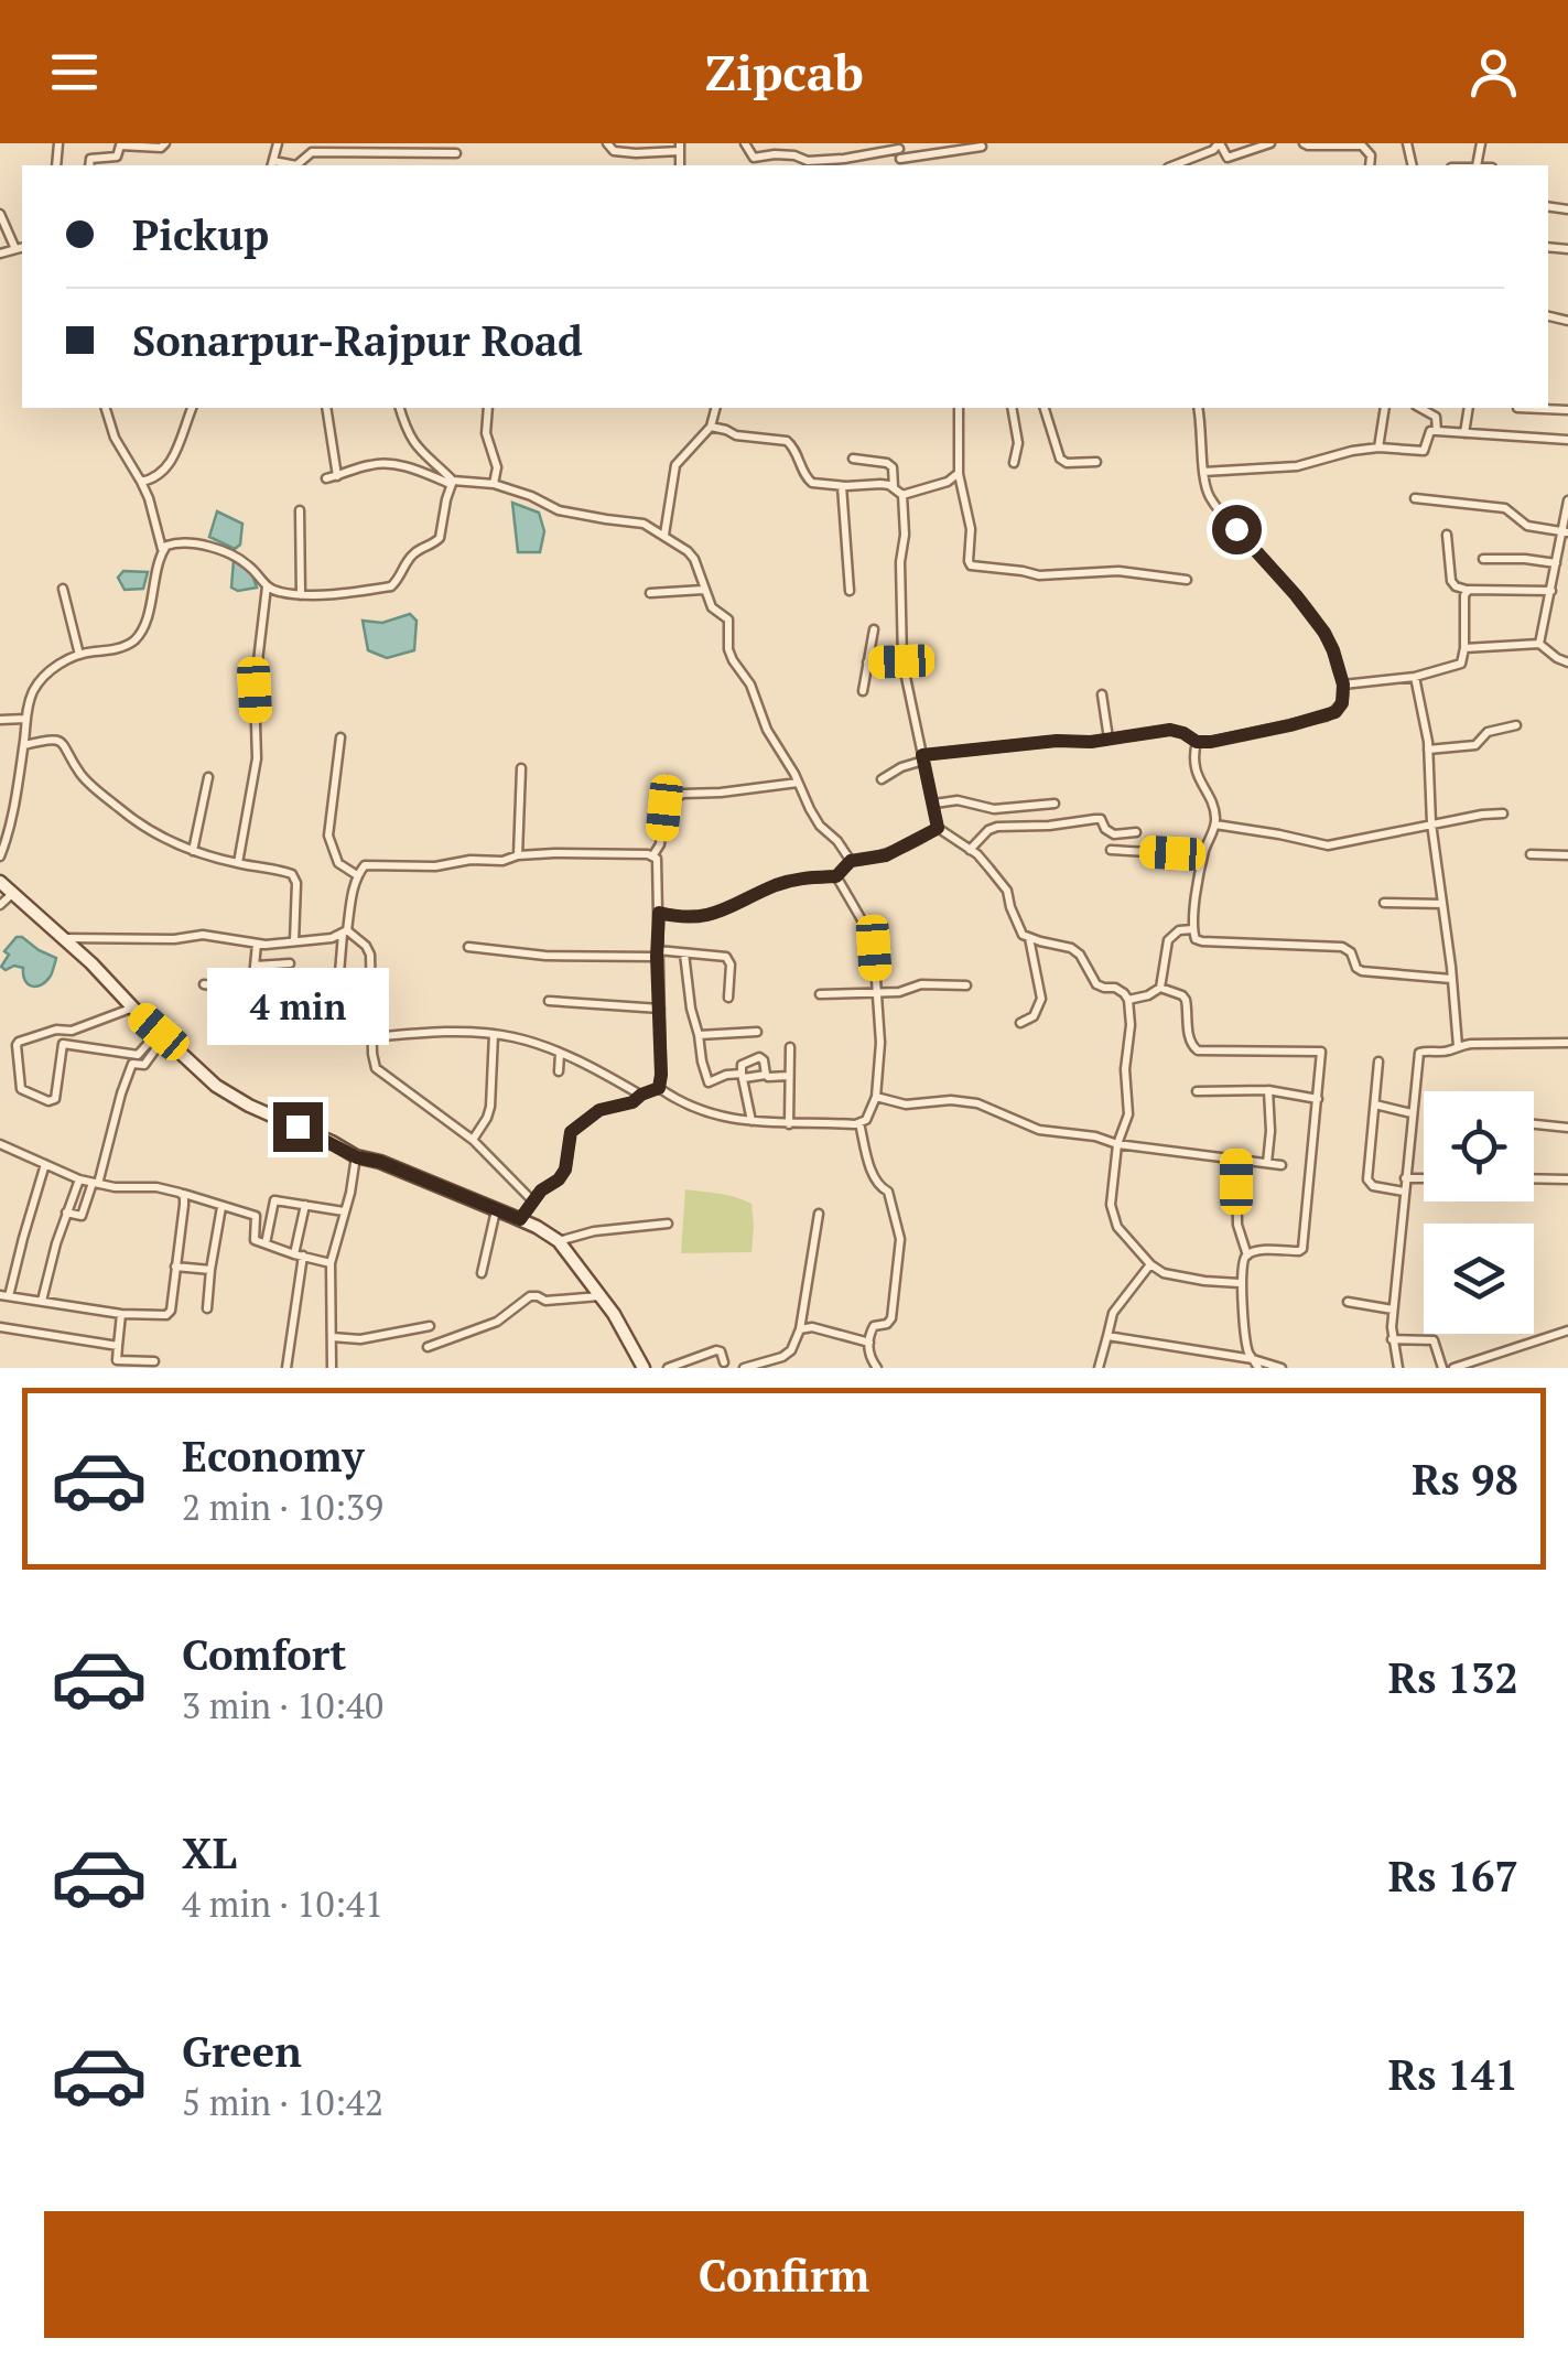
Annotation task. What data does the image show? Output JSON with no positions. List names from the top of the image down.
{
  "page": {
    "header": "Zipcab",
    "banner": ["Pickup", "Sonarpur-Rajpur Road"],
    "bubble": "4 min",
    "list": [
      {
        "name": "Economy",
        "note": "2 min · 10:39",
        "value": "Rs 98"
      },
      {
        "name": "Comfort",
        "note": "3 min · 10:40",
        "value": "Rs 132"
      },
      {
        "name": "XL",
        "note": "4 min · 10:41",
        "value": "Rs 167"
      },
      {
        "name": "Green",
        "note": "5 min · 10:42",
        "value": "Rs 141"
      }
    ],
    "buttons": "Confirm"
  }
}
